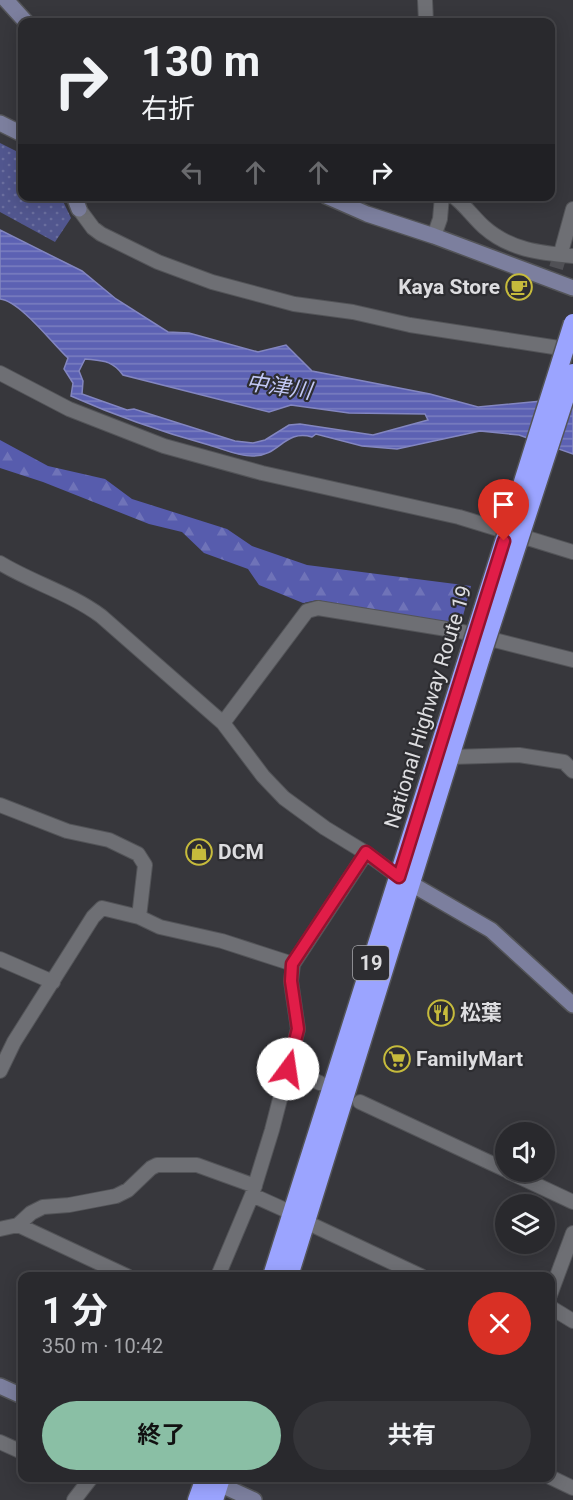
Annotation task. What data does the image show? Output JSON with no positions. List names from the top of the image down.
{
  "streets": {
    "highway": ["National Highway Route 19", "19"]
  },
  "water": ["中津川"],
  "places": {
    "cafe": ["Kaya Store"],
    "shop": ["DCM"],
    "restaurant": ["松葉"],
    "supermarket": ["FamilyMart"]
  },
  "page": {
    "turn": ["130 m", "右折"],
    "heading": ["1 分", "350 m · 10:42"],
    "buttons": ["終了", "共有"]
  }
}
